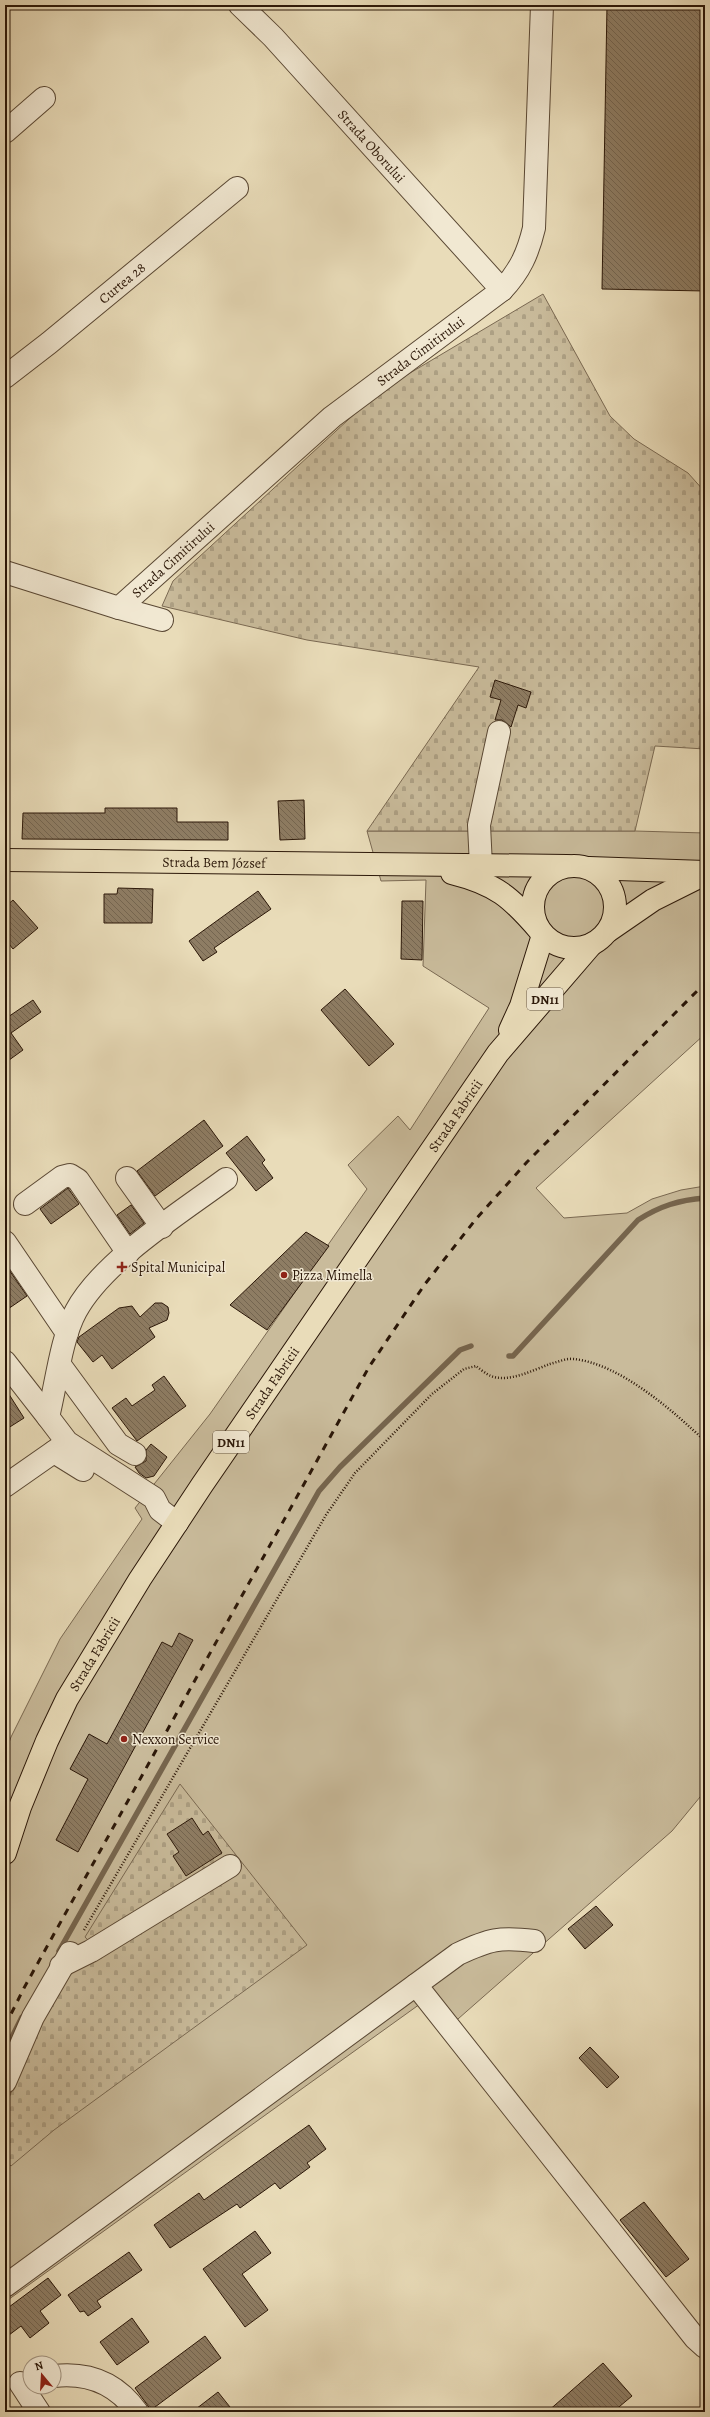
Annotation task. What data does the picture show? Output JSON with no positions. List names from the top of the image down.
{
  "streets": {
    "main road": ["Strada Bem József", "DN11", "Strada Fabricii"],
    "street": ["Strada Oborului", "Curtea 28", "Strada Cimitirului"]
  },
  "crossings": [
    ["Strada Oborului", "Strada Cimitirului"],
    ["Strada Bem József", "DN11"],
    ["Strada Bem József", "Strada Fabricii"],
    ["DN11", "Strada Fabricii"]
  ],
  "places": {
    "health": ["Spital Municipal"],
    "other": ["Pizza Mimella", "Nexxon Service"]
  },
  "north": "top"
}
